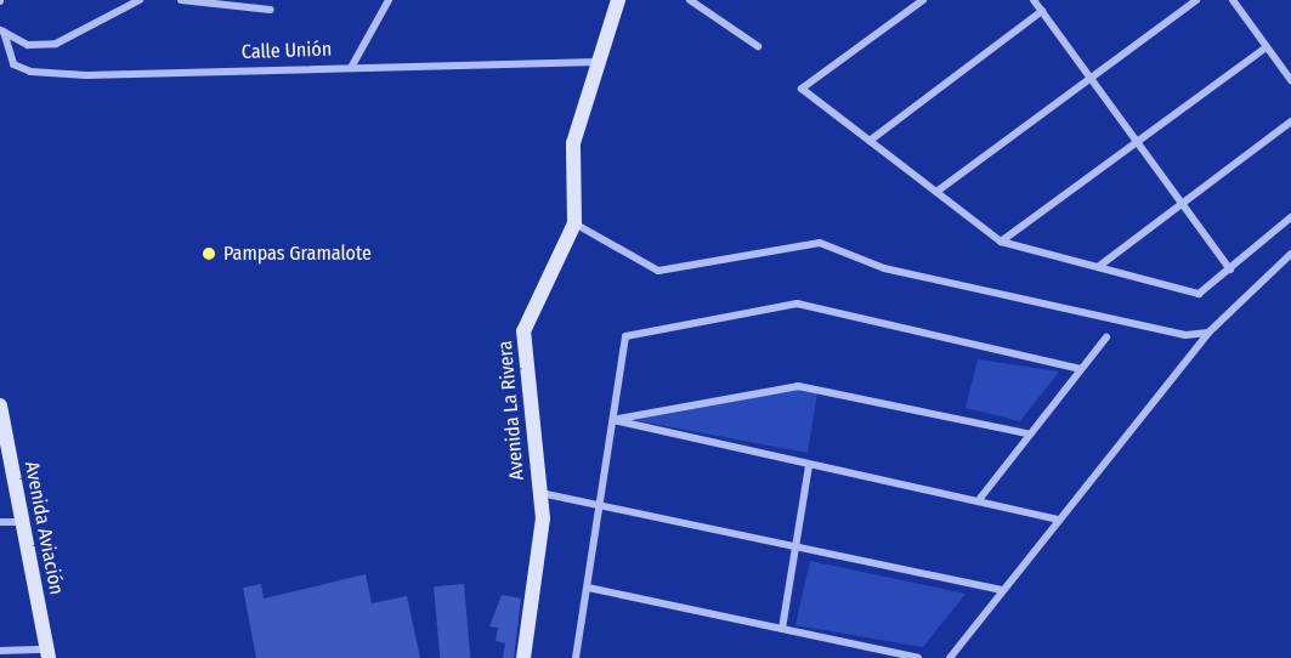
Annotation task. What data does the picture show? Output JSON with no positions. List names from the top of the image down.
{
  "streets": {
    "street": ["Calle Unión", "Avenida La Rivera", "Avenida Aviación"]
  },
  "crossings": [
    ["Calle Unión", "Avenida La Rivera"]
  ],
  "places": ["Pampas Gramalote"]
}
